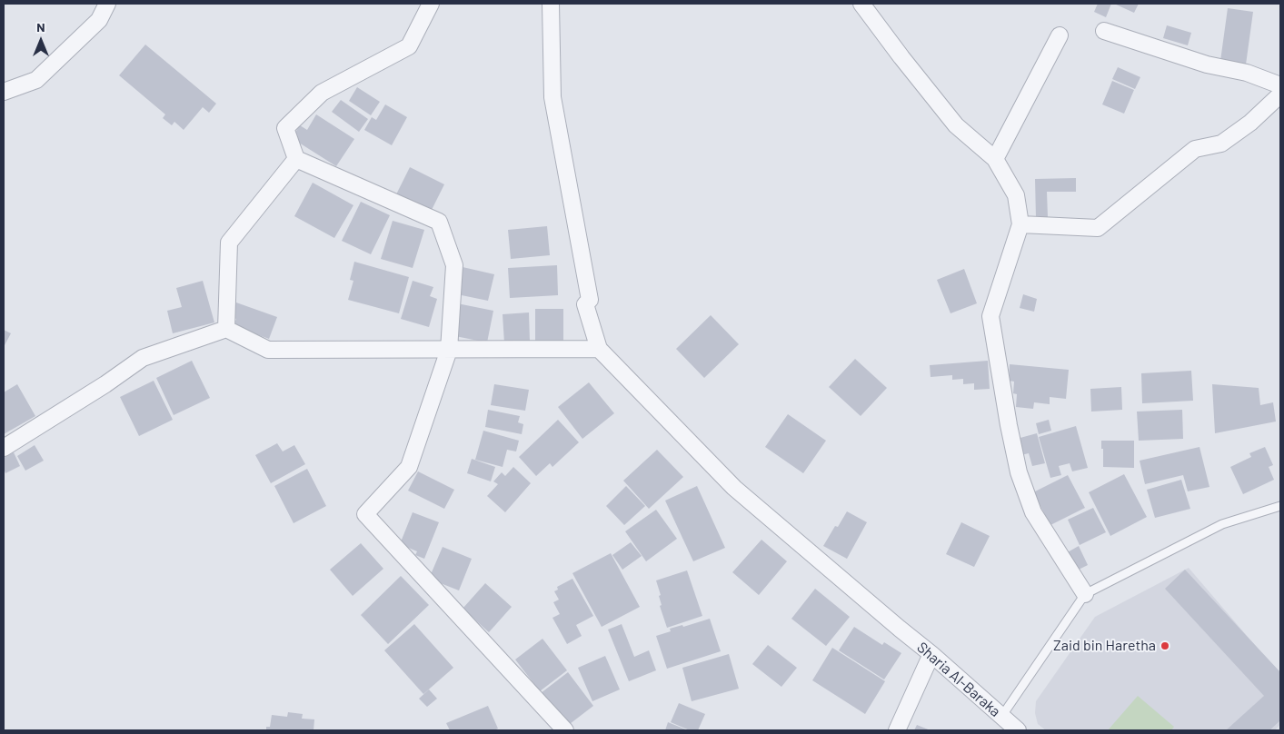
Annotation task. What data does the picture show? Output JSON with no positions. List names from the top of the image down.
{
  "streets": {
    "street": ["Sharia Al-Baraka"]
  },
  "places": ["Zaid bin Haretha"],
  "north": "top"
}
